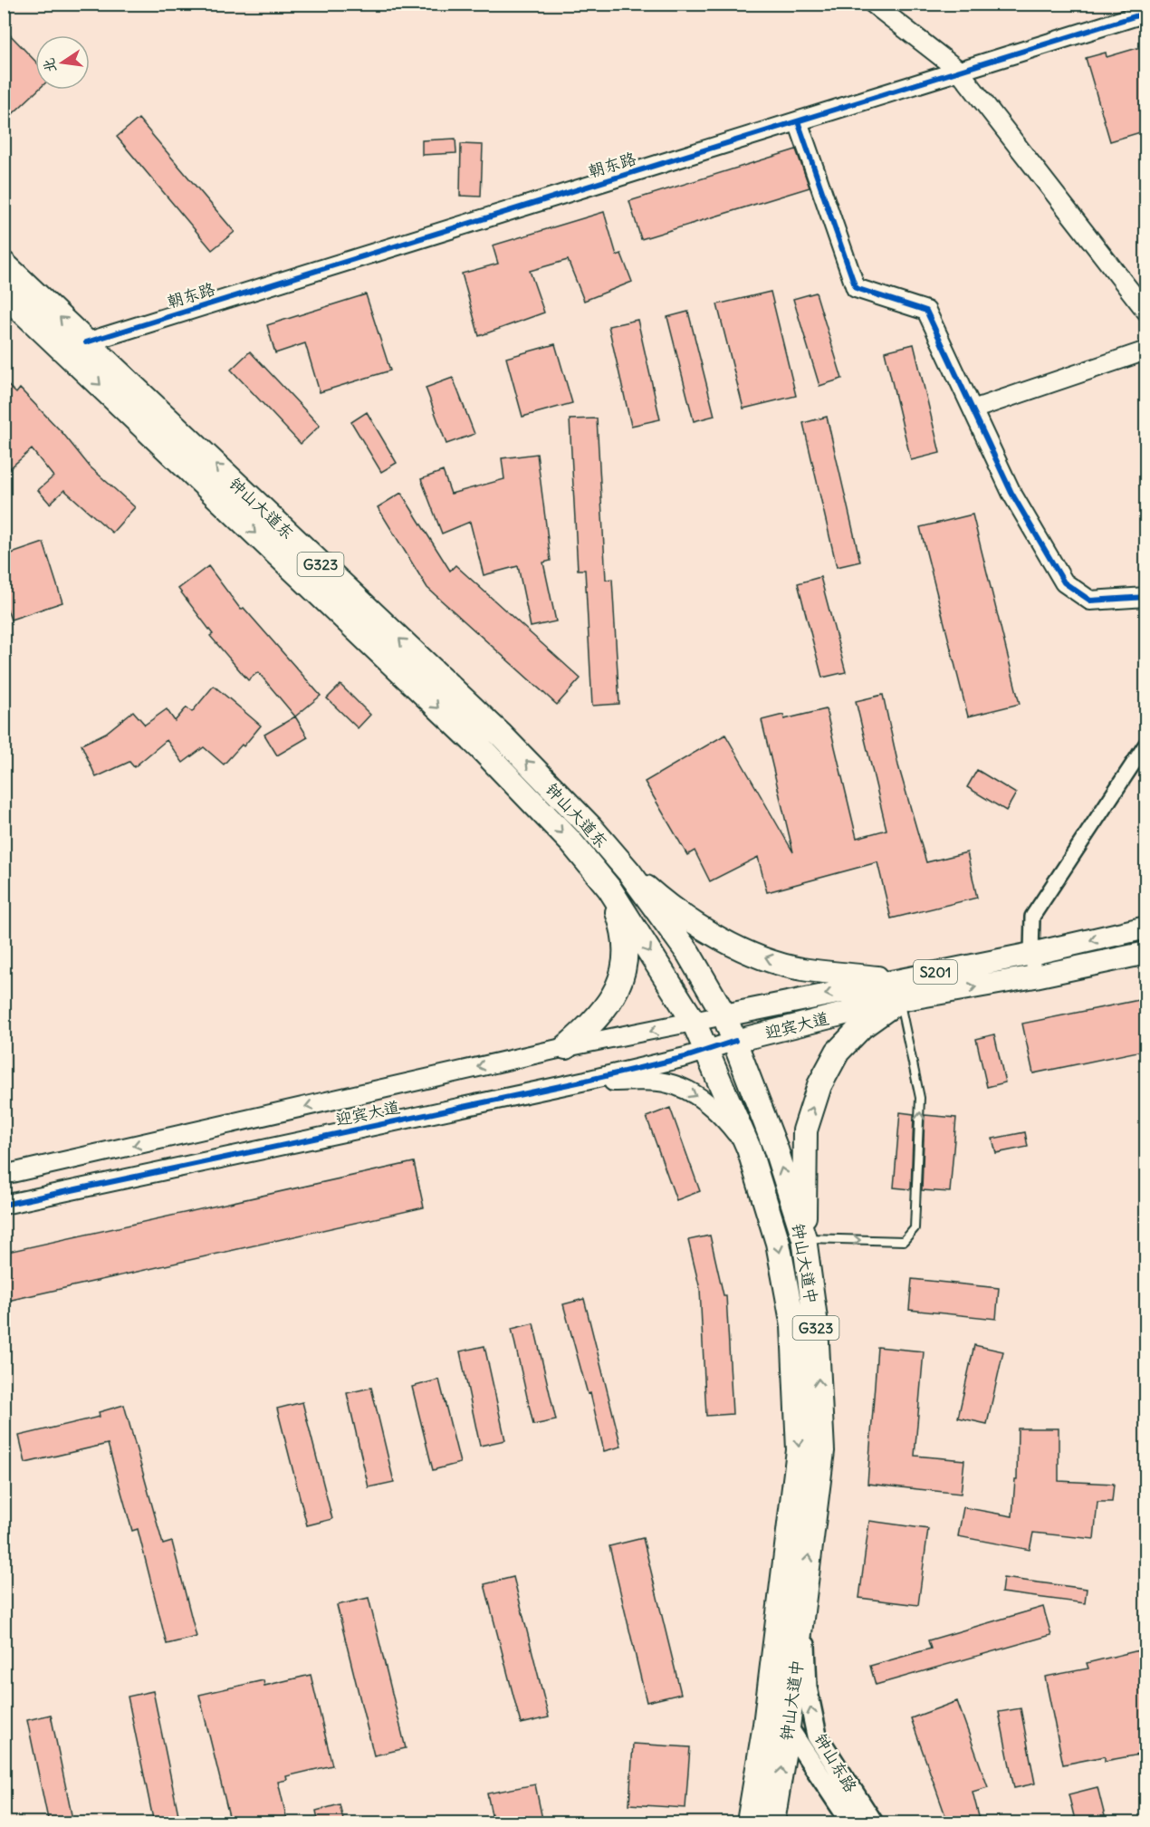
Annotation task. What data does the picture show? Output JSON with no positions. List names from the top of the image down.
{
  "streets": {
    "highway": ["钟山大道东", "G323", "钟山大道中"],
    "main road": ["S201", "迎宾大道", "钟山东路"],
    "street": ["朝东路"]
  },
  "crossings": [
    ["朝东路", "钟山大道东"],
    ["钟山大道东", "钟山大道中"],
    ["迎宾大道", "钟山大道中"],
    ["钟山大道中", "钟山东路"]
  ],
  "north": "left"
}
